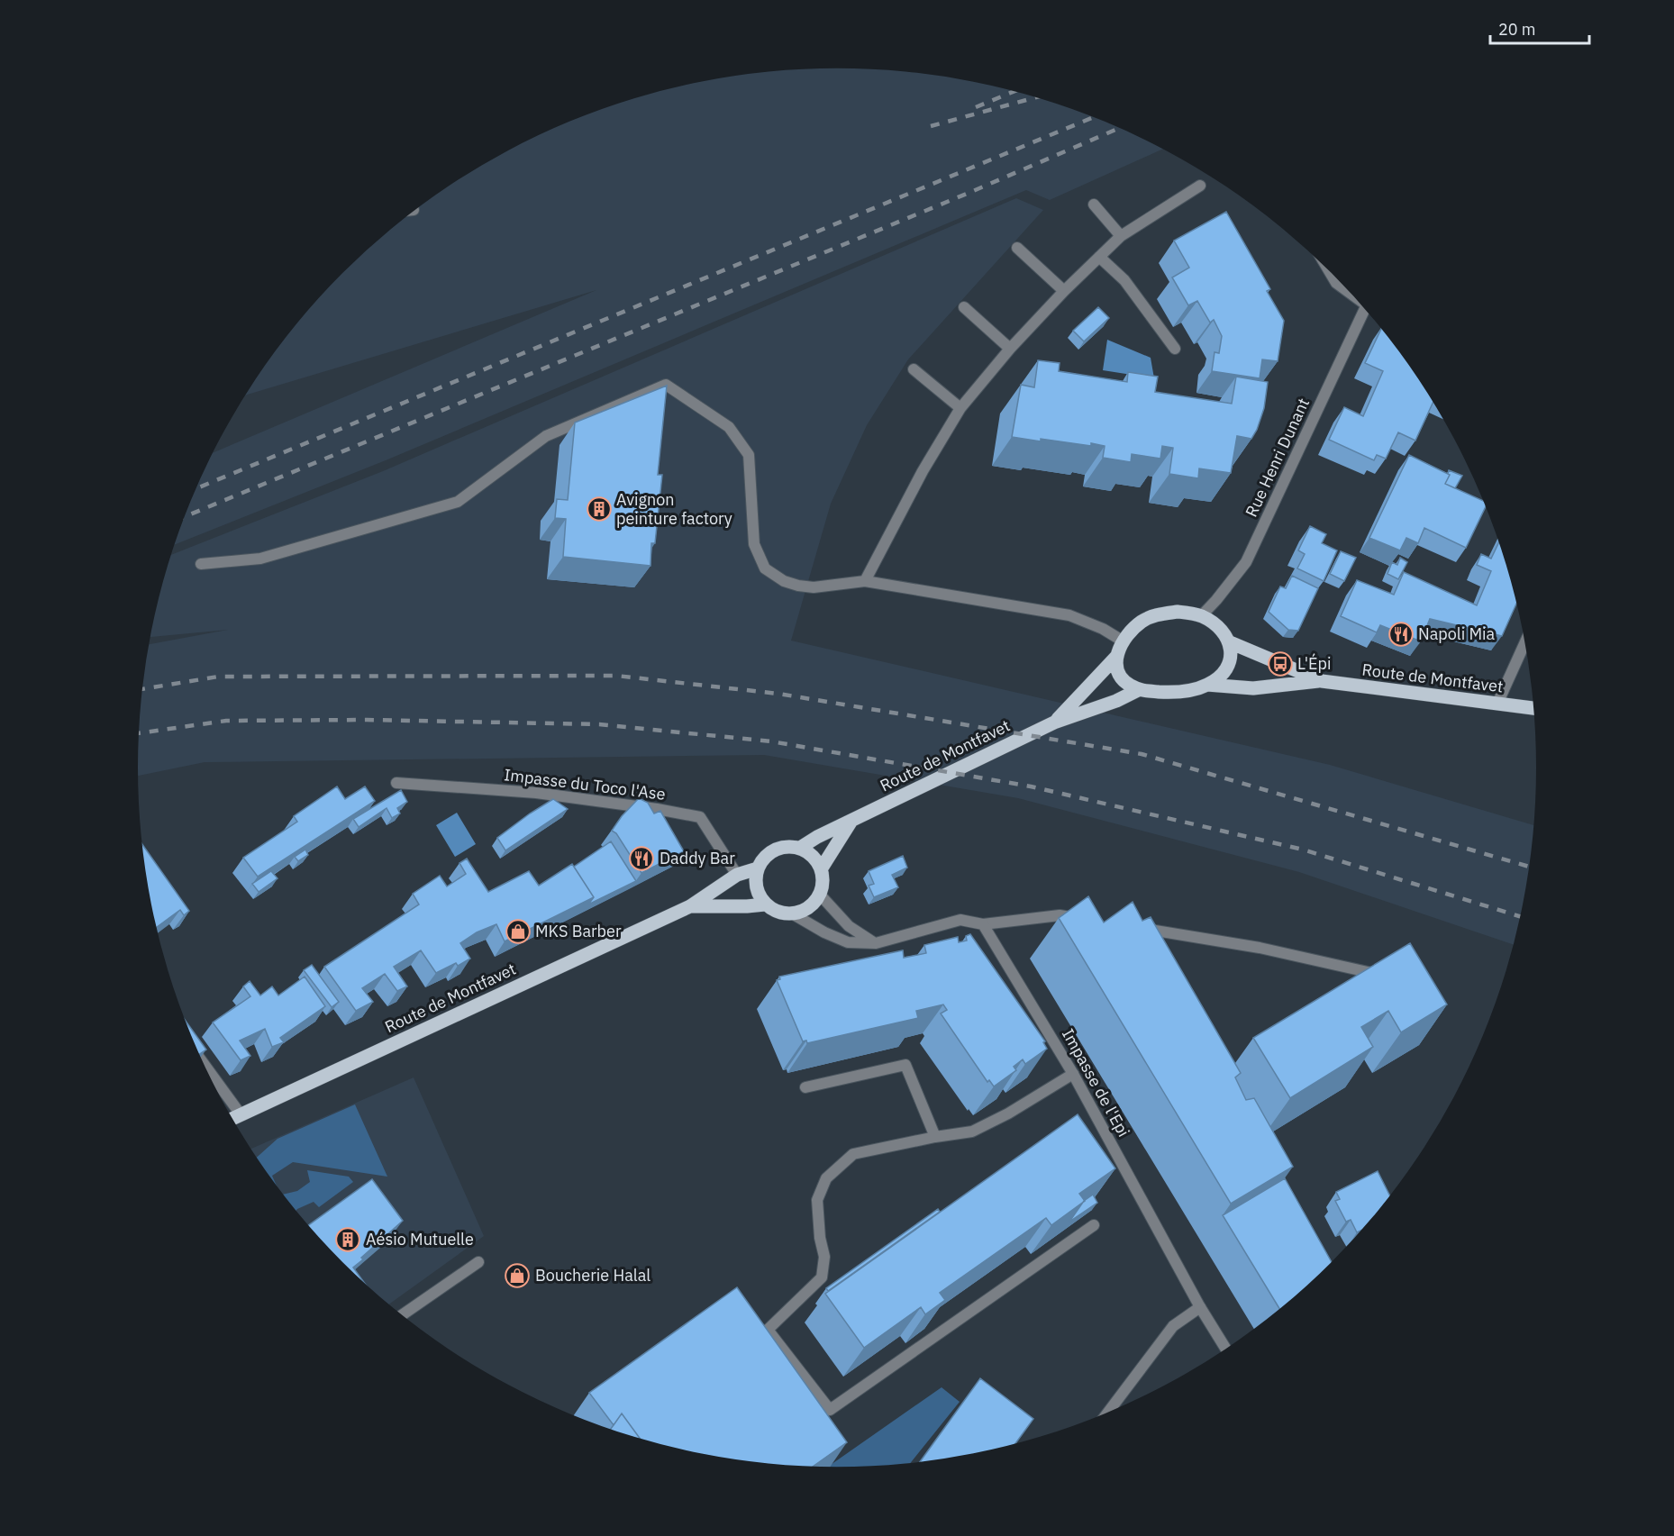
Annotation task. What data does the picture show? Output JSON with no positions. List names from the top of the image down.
{
  "streets": {
    "main road": ["Route de Montfavet"],
    "street": ["Rue Henri Dunant", "Impasse du Toco l'Ase", "Impasse de l'Epi"]
  },
  "crossings": [
    ["Rue Henri Dunant", "Route de Montfavet"],
    ["Route de Montfavet", "Impasse du Toco l'Ase"]
  ],
  "places": {
    "building": ["Avignon peinture factory", "Aésio Mutuelle"],
    "restaurant": ["Napoli Mia", "Daddy Bar"],
    "bus stop": ["L'Épi"],
    "shop": ["MKS Barber", "Boucherie Halal"]
  },
  "scale_bar": "20 m"
}
